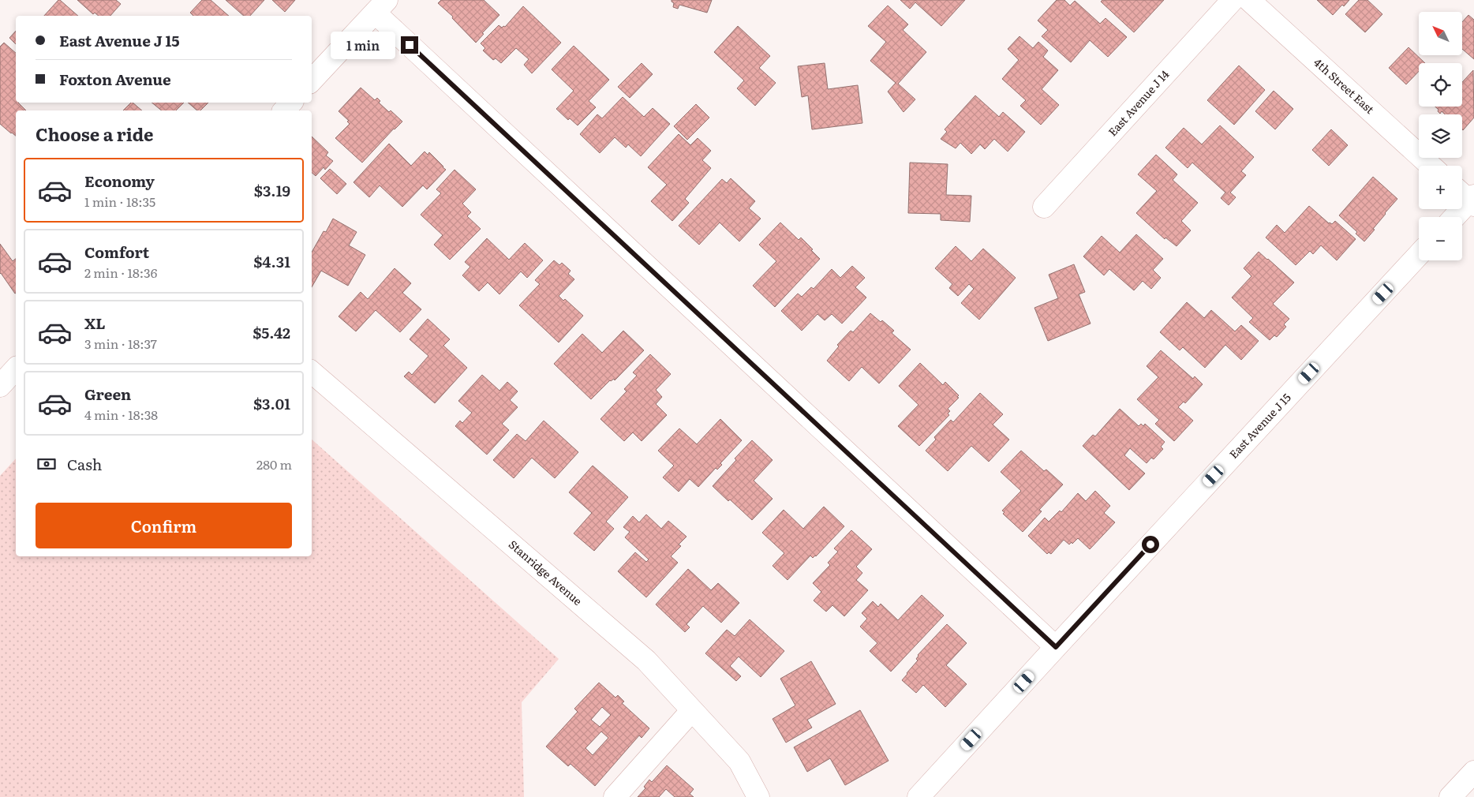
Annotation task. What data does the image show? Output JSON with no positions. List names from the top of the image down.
{
  "streets": {
    "street": [
      "4th Street East",
      "East Avenue J 14",
      "East Avenue J 15",
      "Stanridge Avenue"
    ]
  },
  "north": "top left",
  "page": {
    "map_buttons": ["+", "−"],
    "banner": ["East Avenue J 15", "Foxton Avenue"],
    "bubble": "1 min",
    "heading": "Choose a ride",
    "list": [
      {
        "name": "Economy",
        "note": "1 min · 18:35",
        "value": "$3.19"
      },
      {
        "name": "Comfort",
        "note": "2 min · 18:36",
        "value": "$4.31"
      },
      {
        "name": "XL",
        "note": "3 min · 18:37",
        "value": "$5.42"
      },
      {
        "name": "Green",
        "note": "4 min · 18:38",
        "value": "$3.01"
      }
    ],
    "pay": ["Cash", "280 m"],
    "buttons": "Confirm"
  }
}
